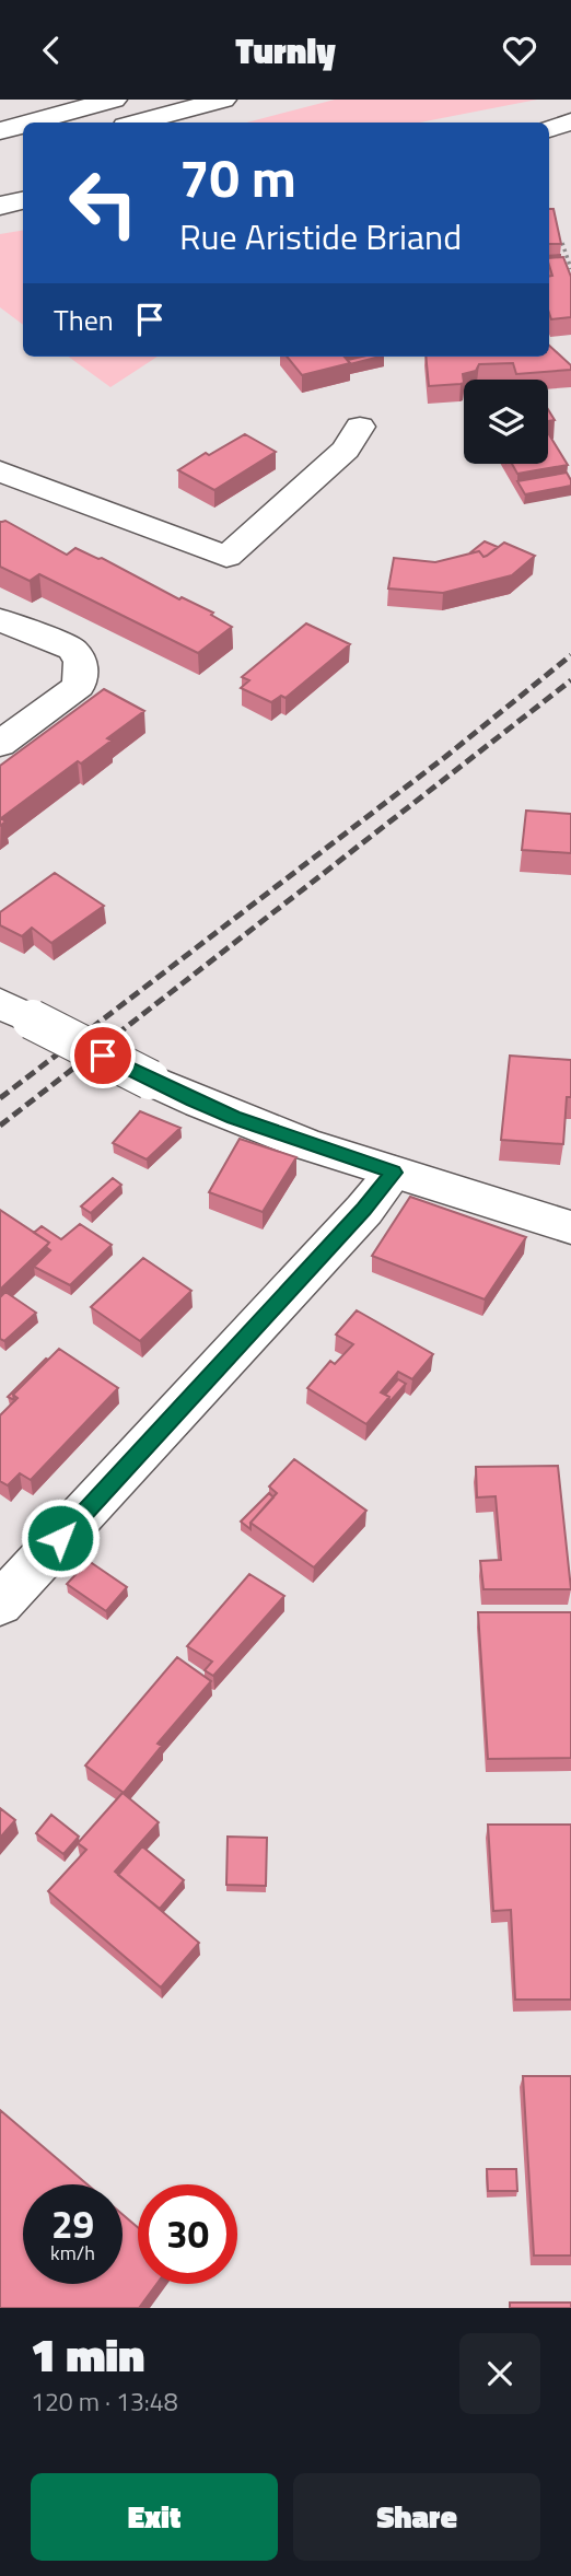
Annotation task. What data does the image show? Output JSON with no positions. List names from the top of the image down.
{
  "page": {
    "header": "Turnly",
    "turn": ["70 m", "Rue Aristide Briand"],
    "then": "Then",
    "speed": "29 km/h",
    "limit": "30",
    "heading": ["1 min", "120 m · 13:48"],
    "buttons": ["Exit", "Share"]
  }
}
